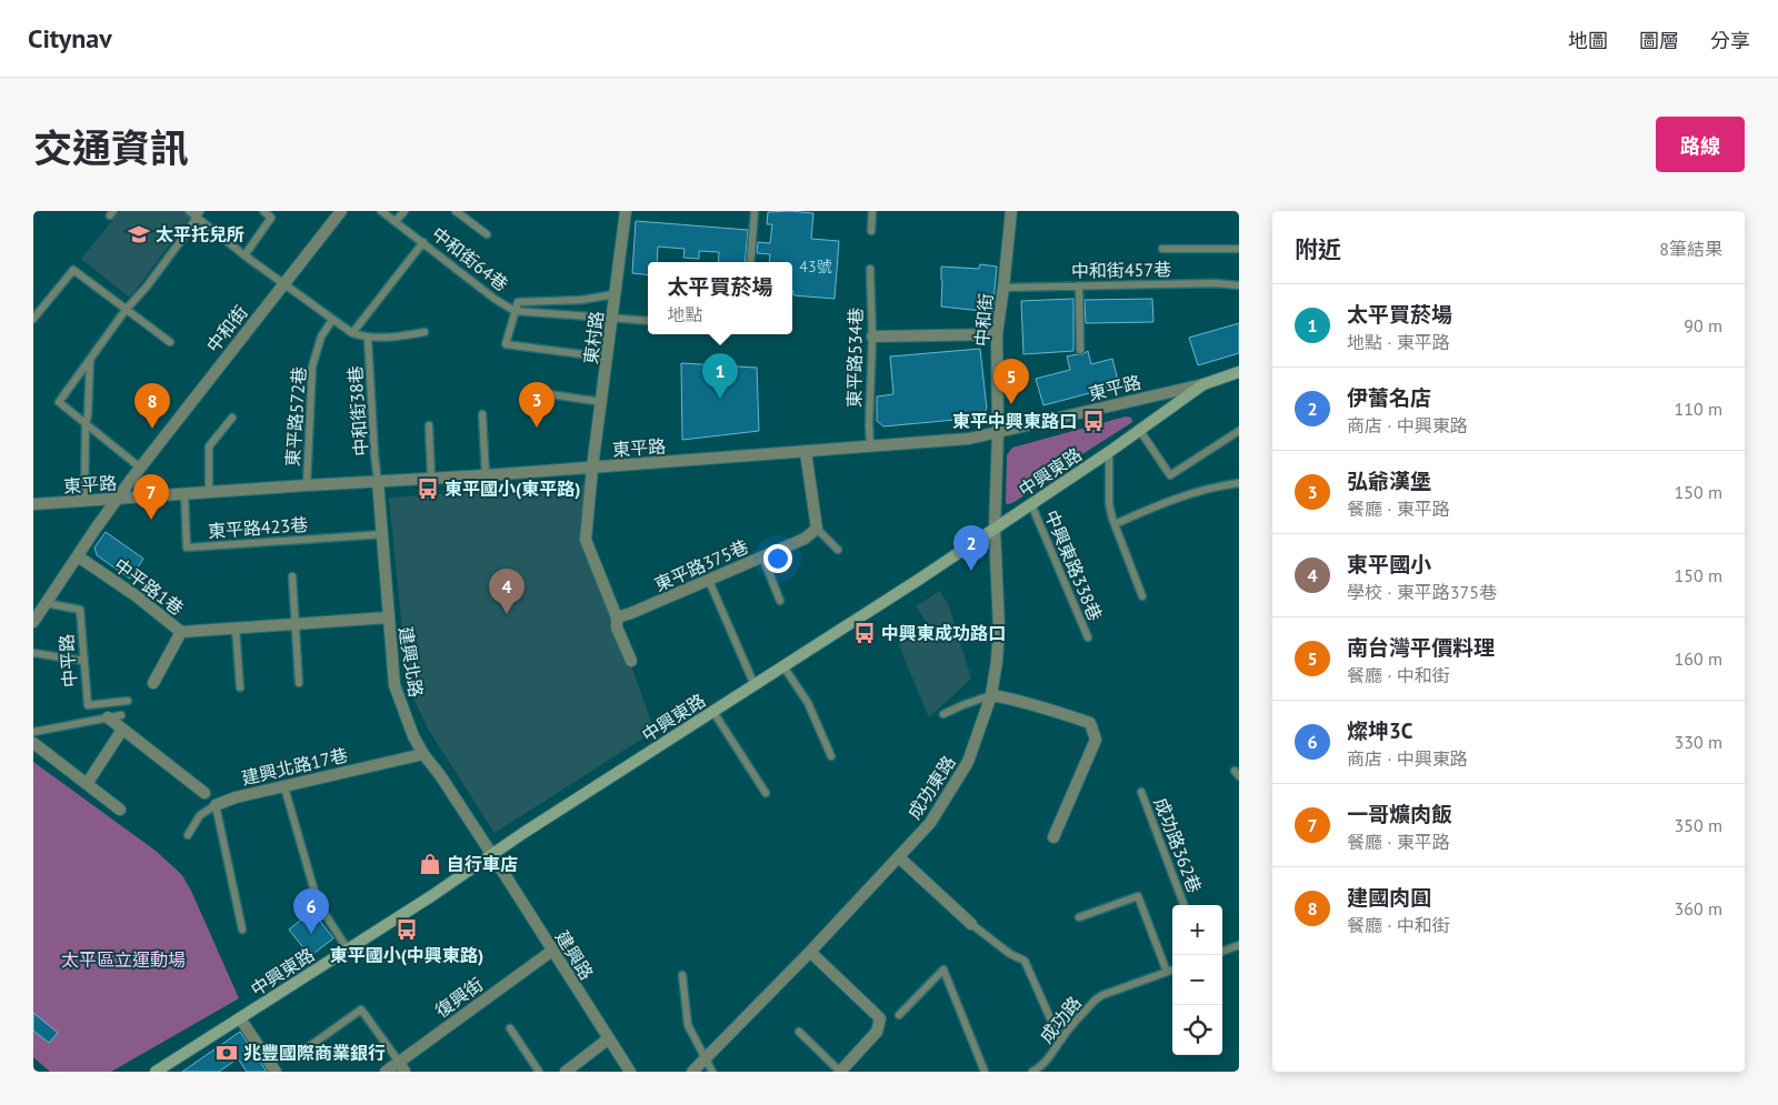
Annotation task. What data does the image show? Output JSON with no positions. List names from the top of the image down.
{
  "streets": {
    "main road": ["東平路", "中興東路"],
    "street": [
      "中和街",
      "東村路",
      "東平路375巷",
      "中平路1巷",
      "中平路",
      "建興北路",
      "建興北路17巷",
      "成功東路",
      "建興路",
      "復興街"
    ],
    "lane": [
      "中和街64巷",
      "中和街457巷",
      "東平路534巷",
      "中和街38巷",
      "東平路572巷",
      "東平路423巷",
      "中興東路338巷",
      "成功路362巷",
      "成功路"
    ]
  },
  "crossings": [
    ["中和街64巷", "東村路"],
    ["中和街457巷", "中和街"],
    ["中和街", "東平路"],
    ["中和街", "中和街38巷"],
    ["中和街", "中平路"],
    ["中和街", "成功東路"],
    ["東村路", "東平路"],
    ["東平路534巷", "東平路"],
    ["東平路", "中和街38巷"],
    ["東平路", "東平路572巷"],
    ["東平路", "中興東路"],
    ["東平路", "東平路423巷"],
    ["東平路", "中平路"],
    ["東平路", "建興北路"],
    ["東平路", "成功東路"],
    ["中和街38巷", "東平路572巷"],
    ["中和街38巷", "建興北路"],
    ["中興東路", "中興東路338巷"],
    ["中興東路", "建興北路"],
    ["中興東路", "成功東路"],
    ["中興東路", "建興路"],
    ["東平路423巷", "建興北路"],
    ["中平路1巷", "中平路"],
    ["中平路1巷", "建興北路"],
    ["建興北路", "建興北路17巷"],
    ["建興北路", "建興路"],
    ["建興路", "復興街"]
  ],
  "parks": ["太平區立運動場"],
  "places": {
    "school or university": ["太平托兒所"],
    "bus stop": [
      "東平中興東路口",
      "東平國小(東平路)",
      "中興東成功路口",
      "東平國小(中興東路)"
    ],
    "shop": ["自行車店"],
    "bank": ["兆豐國際商業銀行"]
  },
  "house_numbers": ["43號"],
  "page": {
    "header": "Citynav",
    "nav": ["地圖", "圖層", "分享"],
    "title": "交通資訊",
    "buttons": "路線",
    "heading": ["附近", "8筆結果"],
    "popup": ["太平買菸場", "地點"],
    "list": [
      {
        "mark": "1",
        "name": "太平買菸場",
        "note": "地點 · 東平路",
        "value": "90 m"
      },
      {
        "mark": "2",
        "name": "伊蕾名店",
        "note": "商店 · 中興東路",
        "value": "110 m"
      },
      {
        "mark": "3",
        "name": "弘爺漢堡",
        "note": "餐廳 · 東平路",
        "value": "150 m"
      },
      {
        "mark": "4",
        "name": "東平國小",
        "note": "學校 · 東平路375巷",
        "value": "150 m"
      },
      {
        "mark": "5",
        "name": "南台灣平價料理",
        "note": "餐廳 · 中和街",
        "value": "160 m"
      },
      {
        "mark": "6",
        "name": "燦坤3C",
        "note": "商店 · 中興東路",
        "value": "330 m"
      },
      {
        "mark": "7",
        "name": "一哥爌肉飯",
        "note": "餐廳 · 東平路",
        "value": "350 m"
      },
      {
        "mark": "8",
        "name": "建國肉圓",
        "note": "餐廳 · 中和街",
        "value": "360 m"
      }
    ],
    "pins": [
      "1",
      "5",
      "3",
      "8",
      "7",
      "2",
      "4",
      "6"
    ],
    "map_buttons": ["+", "−"]
  }
}
